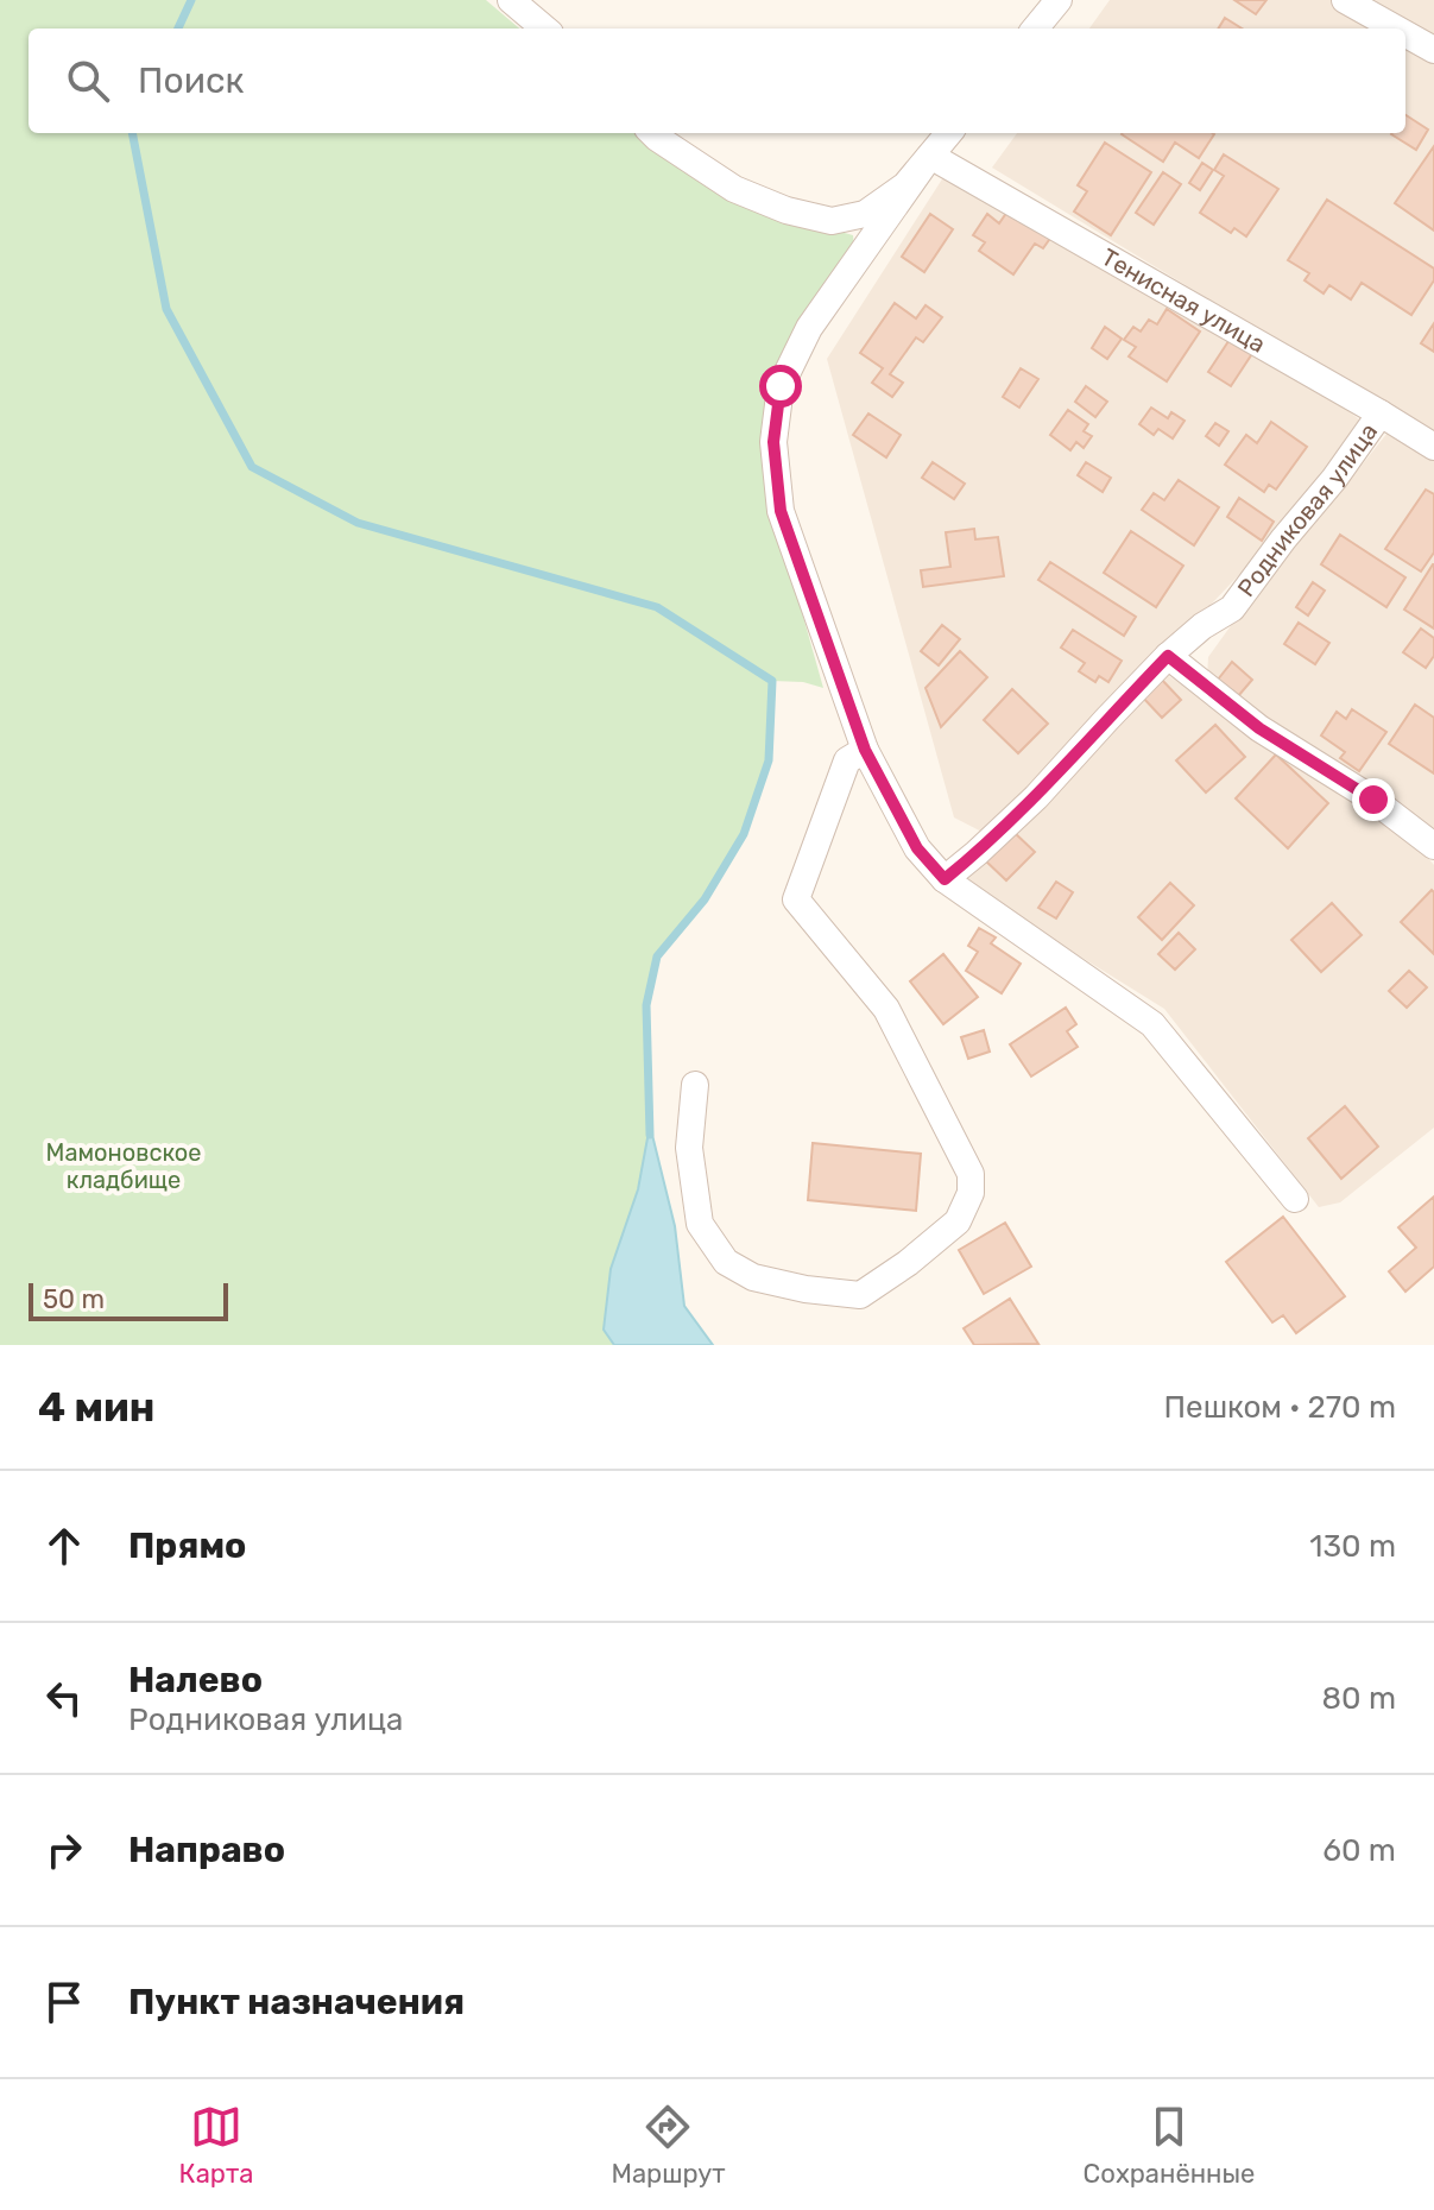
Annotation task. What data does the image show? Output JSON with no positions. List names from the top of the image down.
{
  "streets": {
    "street": ["Тенисная улица", "Родниковая улица"]
  },
  "crossings": [
    ["Тенисная улица", "Родниковая улица"]
  ],
  "parks": ["Мамоновское кладбище"],
  "scale_bar": "50 m",
  "page": {
    "search": "Поиск",
    "scale": "50 m",
    "heading": ["4 мин", "Пешком · 270 m"],
    "list": [
      ["Прямо", "130 m"],
      ["Налево", "Родниковая улица", "80 m"],
      ["Направо", "60 m"],
      "Пункт назначения"
    ],
    "nav": ["Карта", "Маршрут", "Сохранённые"]
  }
}
